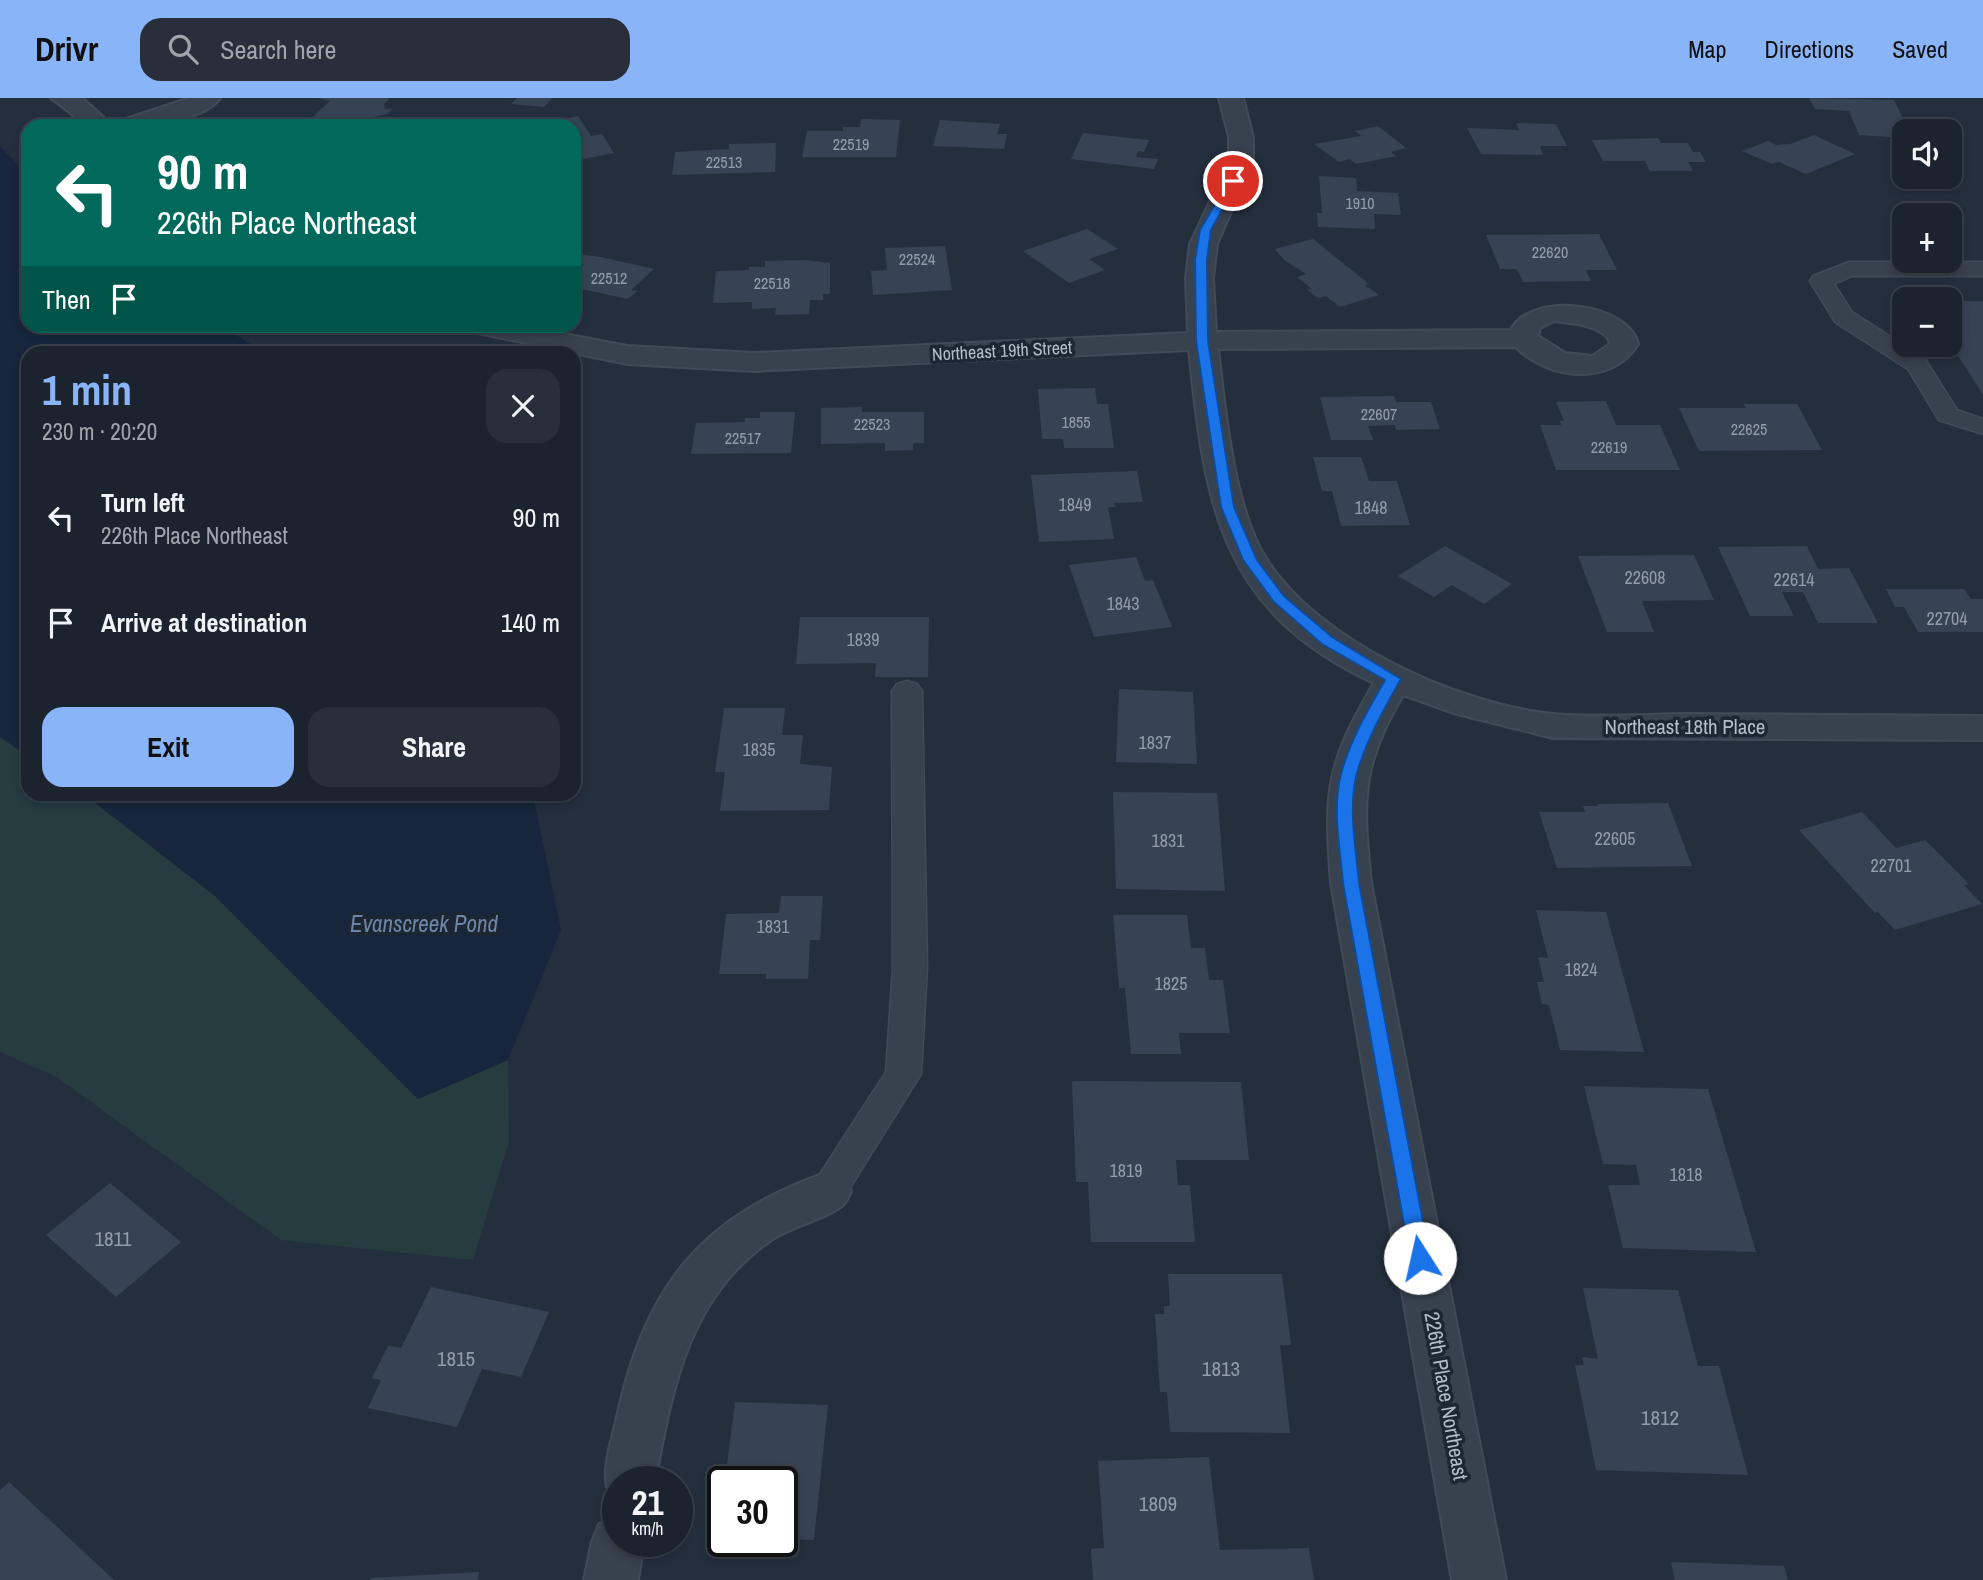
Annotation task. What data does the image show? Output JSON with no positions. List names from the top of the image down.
{
  "streets": {
    "street": ["Northeast 19th Street", "Northeast 18th Place", "226th Place Northeast"]
  },
  "crossings": [
    ["Northeast 18th Place", "226th Place Northeast"]
  ],
  "water": ["Evanscreek Pond"],
  "house_numbers": [
    "22519",
    "22513",
    "1910",
    "22620",
    "22524",
    "22512",
    "22518",
    "22607",
    "1855",
    "22523",
    "22625",
    "22517",
    "22619",
    "1849",
    "1848",
    "22608",
    "22614",
    "1843",
    "22704",
    "1839",
    "1837",
    "1835",
    "22605",
    "1831",
    "22701",
    "1831",
    "1824",
    "1825",
    "1819",
    "1818",
    "1811",
    "1815",
    "1813",
    "1812",
    "1809"
  ],
  "page": {
    "header": "Drivr",
    "search": "Search here",
    "nav": ["Map", "Directions", "Saved"],
    "map_buttons": ["+", "−"],
    "turn": ["90 m", "226th Place Northeast"],
    "then": "Then",
    "heading": ["1 min", "230 m · 20:20"],
    "list": [
      {
        "name": "Turn left",
        "note": "226th Place Northeast",
        "value": "90 m"
      },
      {
        "name": "Arrive at destination",
        "value": "140 m"
      }
    ],
    "buttons": ["Exit", "Share"],
    "speed": "21 km/h",
    "limit": "30"
  }
}
